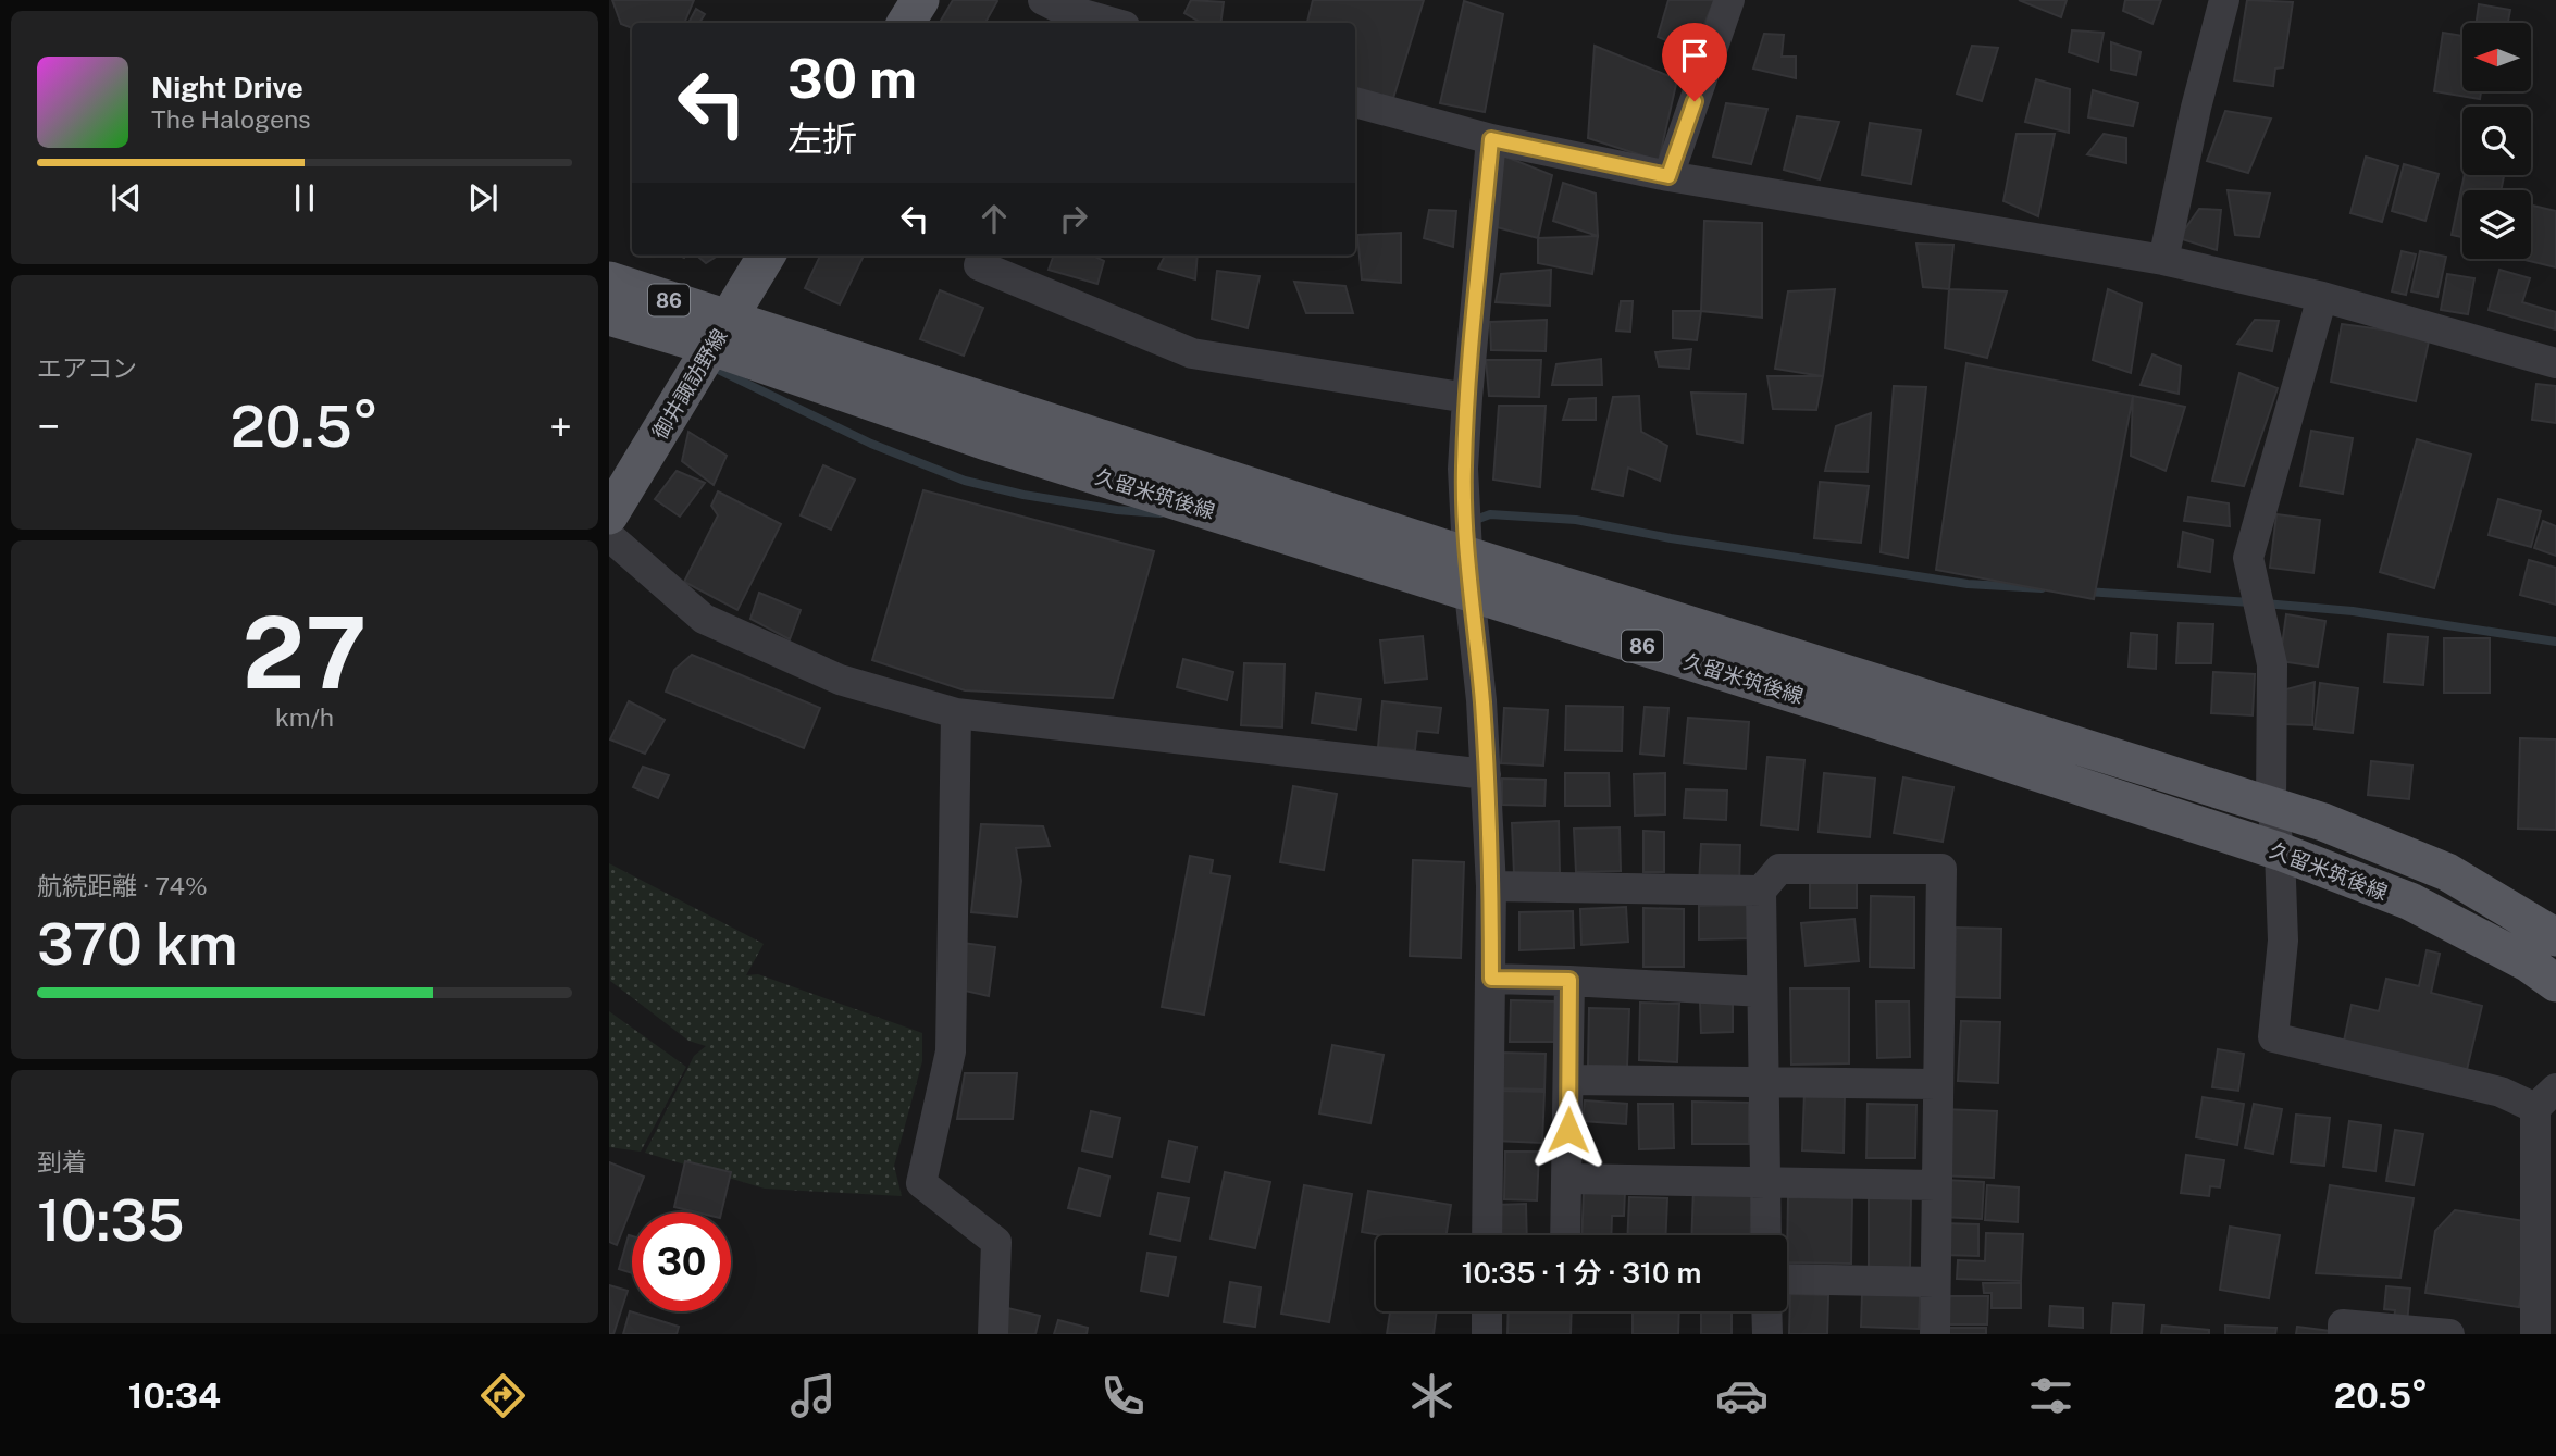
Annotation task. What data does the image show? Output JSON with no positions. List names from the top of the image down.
{
  "streets": {
    "main road": ["86", "御井諏訪野線", "久留米筑後線"]
  },
  "crossings": [
    ["御井諏訪野線", "久留米筑後線"]
  ],
  "north": "left",
  "page": {
    "turn": ["30 m", "左折"],
    "song": ["Night Drive", "The Halogens"],
    "tile": [
      "エアコン",
      ["27", "km/h"],
      ["航続距離 · 74%", "370 km"],
      ["到着", "10:35"]
    ],
    "heat": ["−", "20.5°", "+"],
    "limit": "30",
    "trip": "10:35 · 1 分 · 310 m",
    "tabs": ["10:34", "20.5°"]
  }
}
